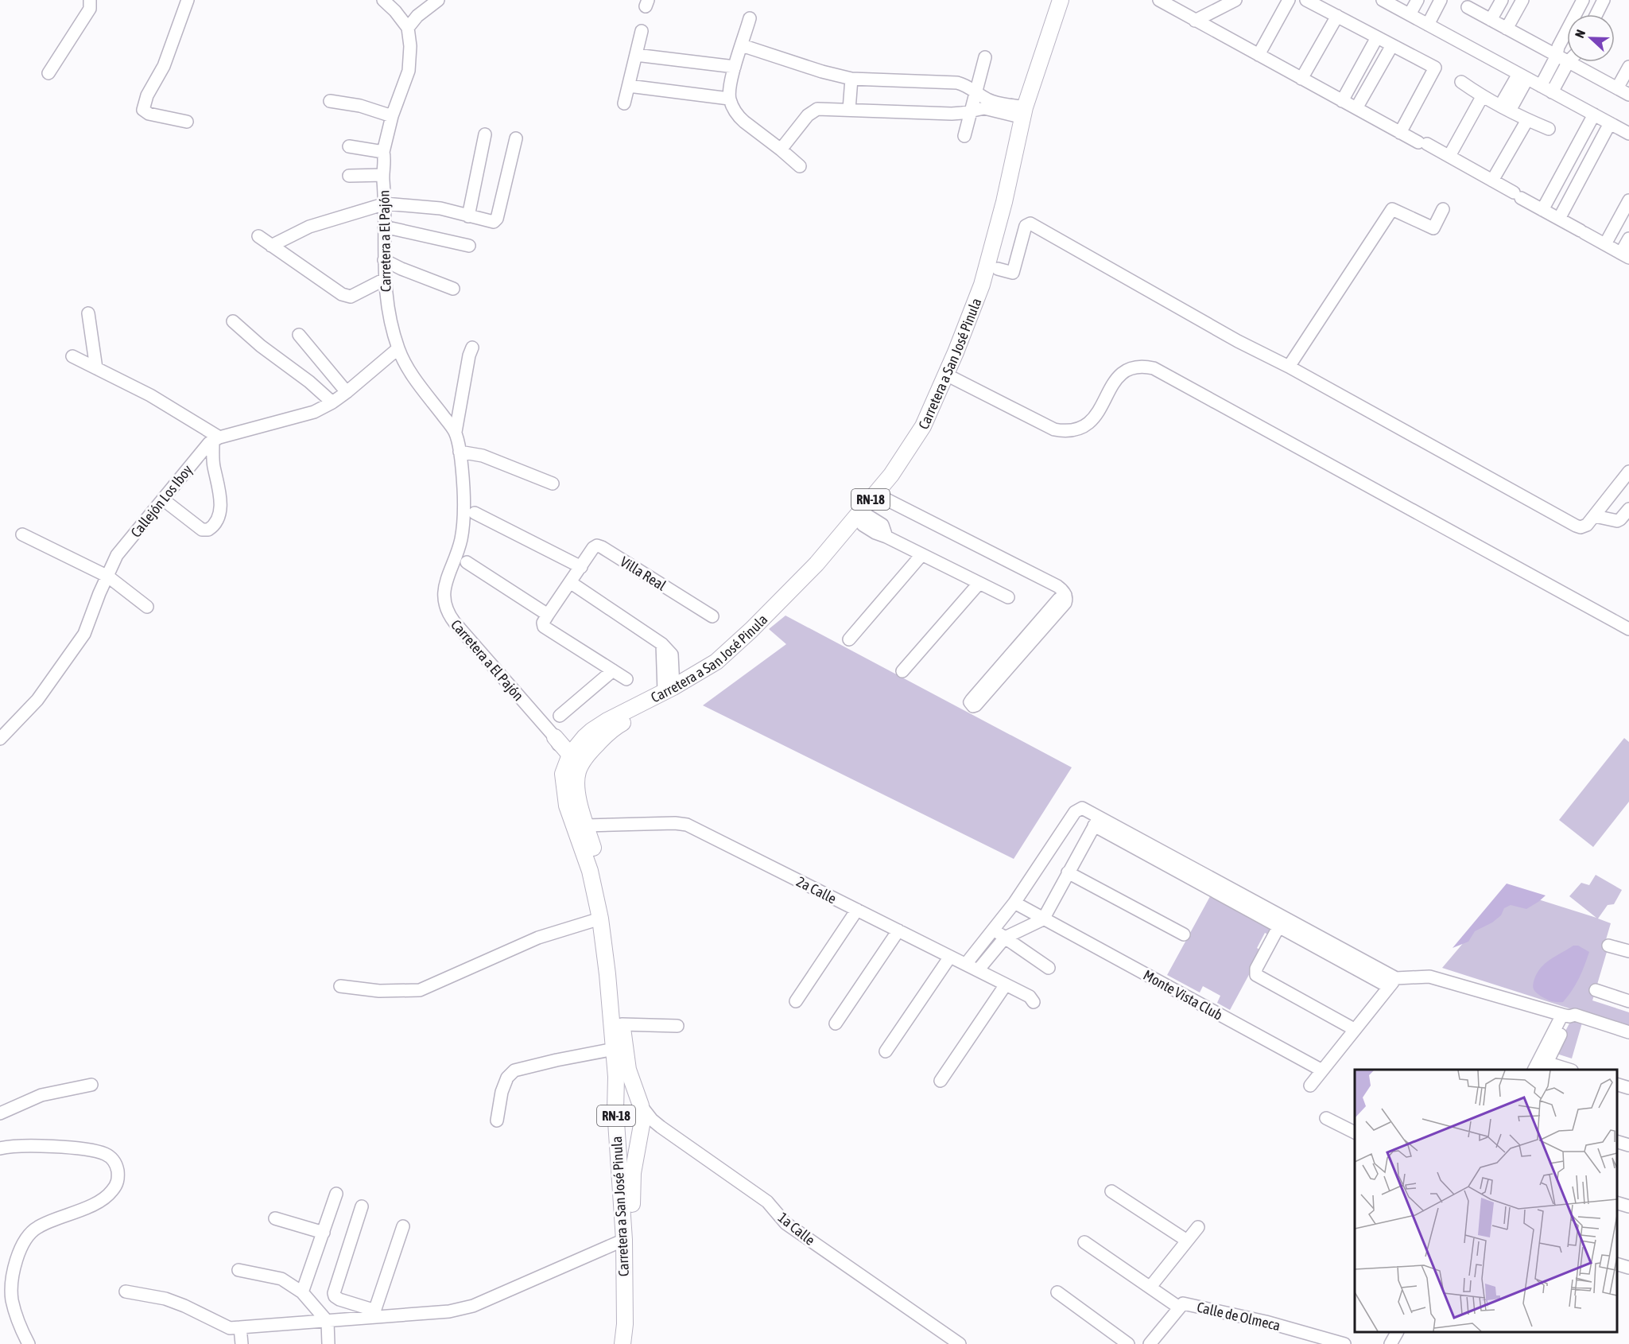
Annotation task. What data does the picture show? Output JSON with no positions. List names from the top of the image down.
{
  "streets": {
    "main road": ["Carretera a San José Pinula", "RN-18"],
    "street": [
      "Carretera a El Pajón",
      "Callejón Los Iboy",
      "Villa Real",
      "2a Calle",
      "Monte Vista Club",
      "1a Calle",
      "Calle de Olmeca"
    ]
  },
  "crossings": [
    ["Carretera a El Pajón", "Carretera a San José Pinula"],
    ["Carretera a San José Pinula", "2a Calle"],
    ["Carretera a San José Pinula", "1a Calle"]
  ],
  "north": "left"
}
